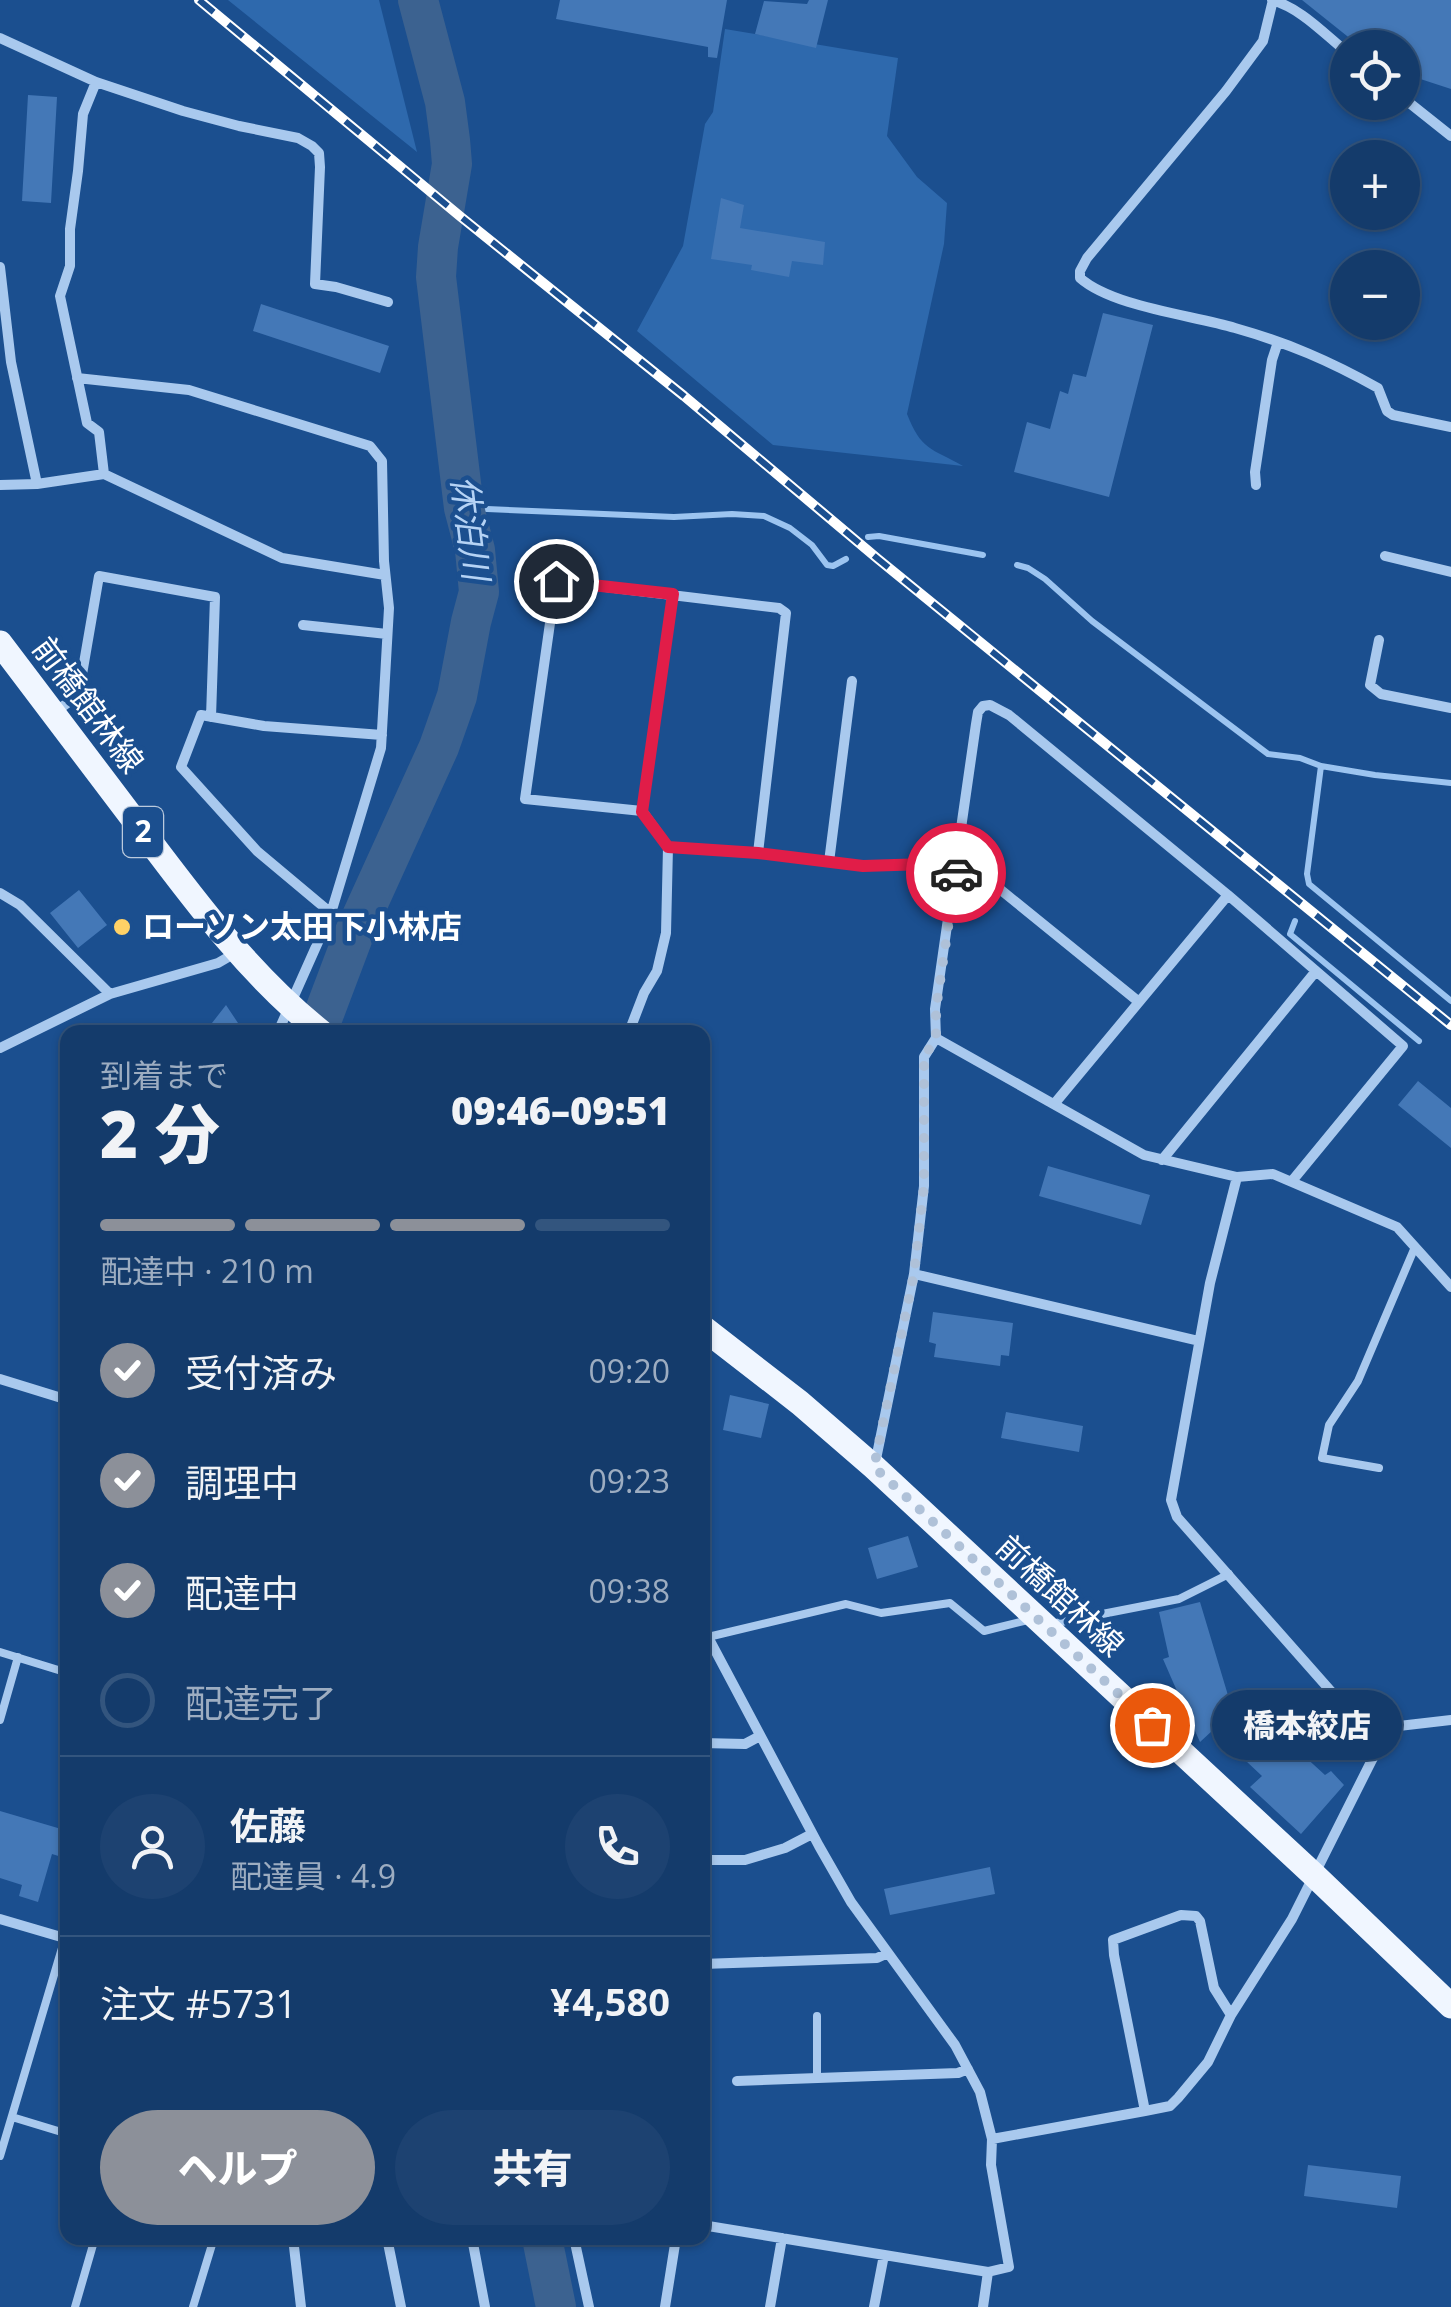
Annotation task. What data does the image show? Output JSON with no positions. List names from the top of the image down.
{
  "streets": {
    "main road": ["前橋館林線", "2"]
  },
  "water": ["休泊川"],
  "places": ["ローソン太田下小林店", "橋本絞店"],
  "page": {
    "map_buttons": ["+", "−"],
    "heading": ["2 分", "到着まで", "09:46–09:51"],
    "panel": [
      "佐藤",
      "配達員 · 4.9",
      "注文 #5731",
      "¥4,580"
    ],
    "bar": "配達中 · 210 m",
    "list": [
      ["受付済み", "09:20"],
      ["調理中", "09:23"],
      ["配達中", "09:38"],
      "配達完了"
    ],
    "bubble": "橋本絞店",
    "buttons": ["ヘルプ", "共有"]
  }
}
